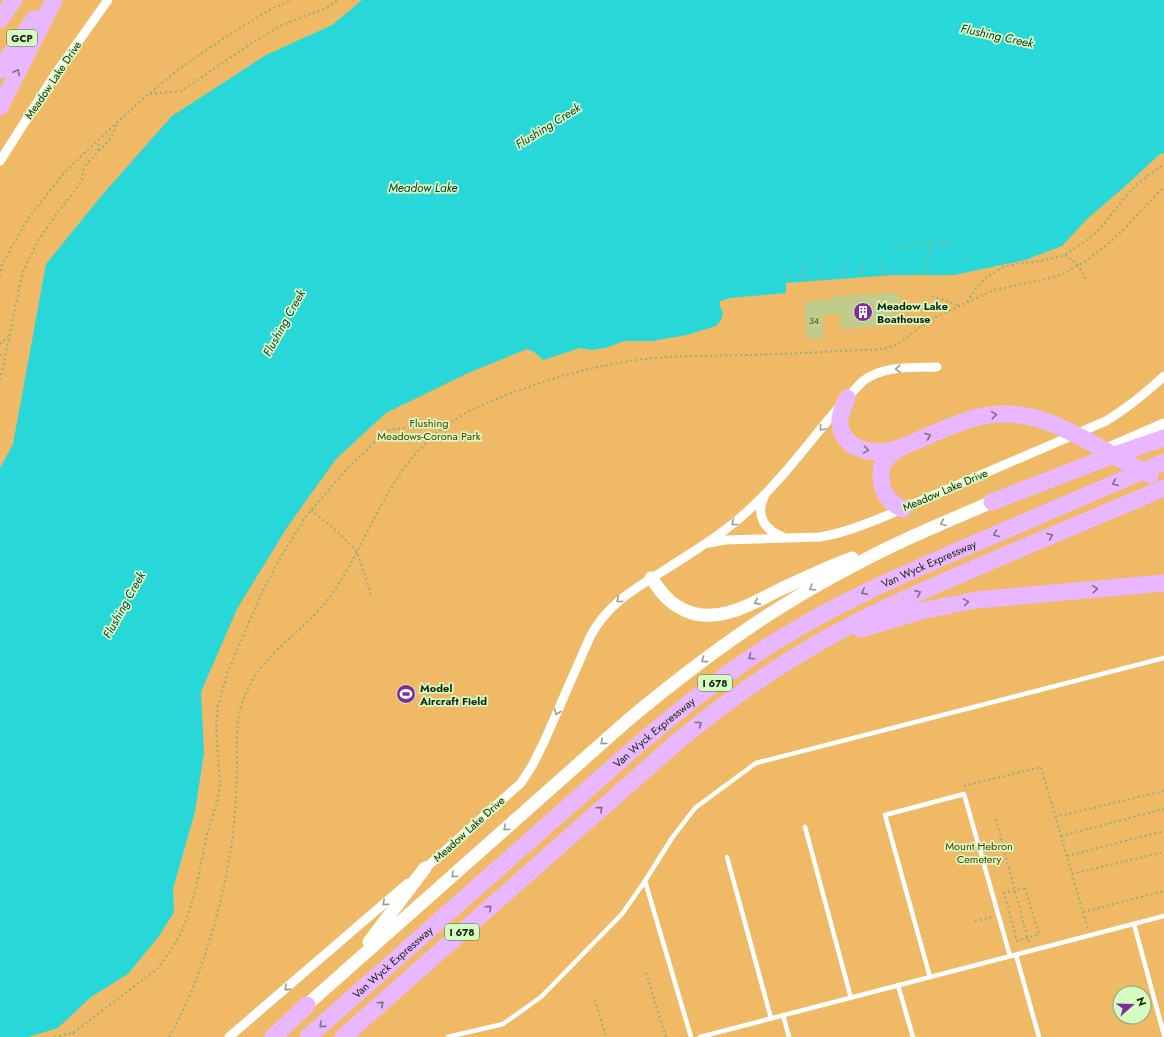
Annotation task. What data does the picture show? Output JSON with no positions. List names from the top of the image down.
{
  "streets": {
    "highway": ["GCP", "Van Wyck Expressway", "I 678"],
    "street": ["Meadow Lake Drive"]
  },
  "water": ["Flushing Creek", "Meadow Lake"],
  "parks": ["Flushing Meadows-Corona Park", "Mount Hebron Cemetery"],
  "places": {
    "building": ["Meadow Lake Boathouse"],
    "sports": ["Model Aircraft Field"]
  },
  "house_numbers": ["34"],
  "north": "right"
}
